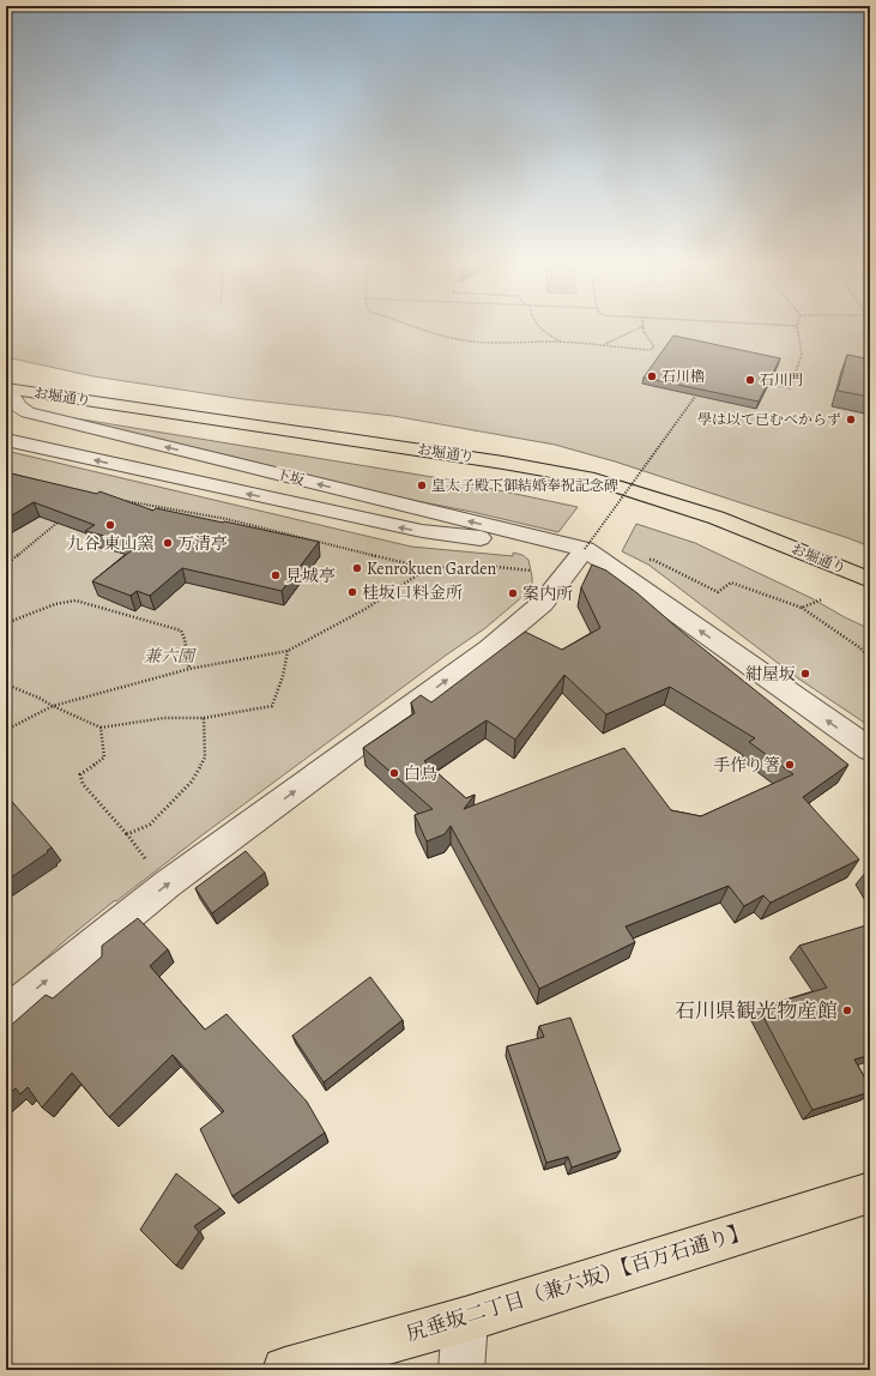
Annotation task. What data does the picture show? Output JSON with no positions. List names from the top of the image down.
{
  "streets": {
    "main road": ["お堀通り", "尻垂坂二丁目（兼六坂）【百万石通り】"],
    "street": ["下坂"]
  },
  "crossings": [
    ["お堀通り", "下坂"]
  ],
  "parks": ["兼六園"],
  "places": [
    "石川櫓",
    "石川門",
    "學は以て已むべからず",
    "皇太子殿下御結婚奉祝記念碑",
    "九谷 東山窯",
    "万清亭",
    "Kenrokuen Garden",
    "見城亭",
    "桂坂口料金所",
    "案内所",
    "紺屋坂",
    "手作り箸",
    "白鳥",
    "石川県観光物産館"
  ]
}
